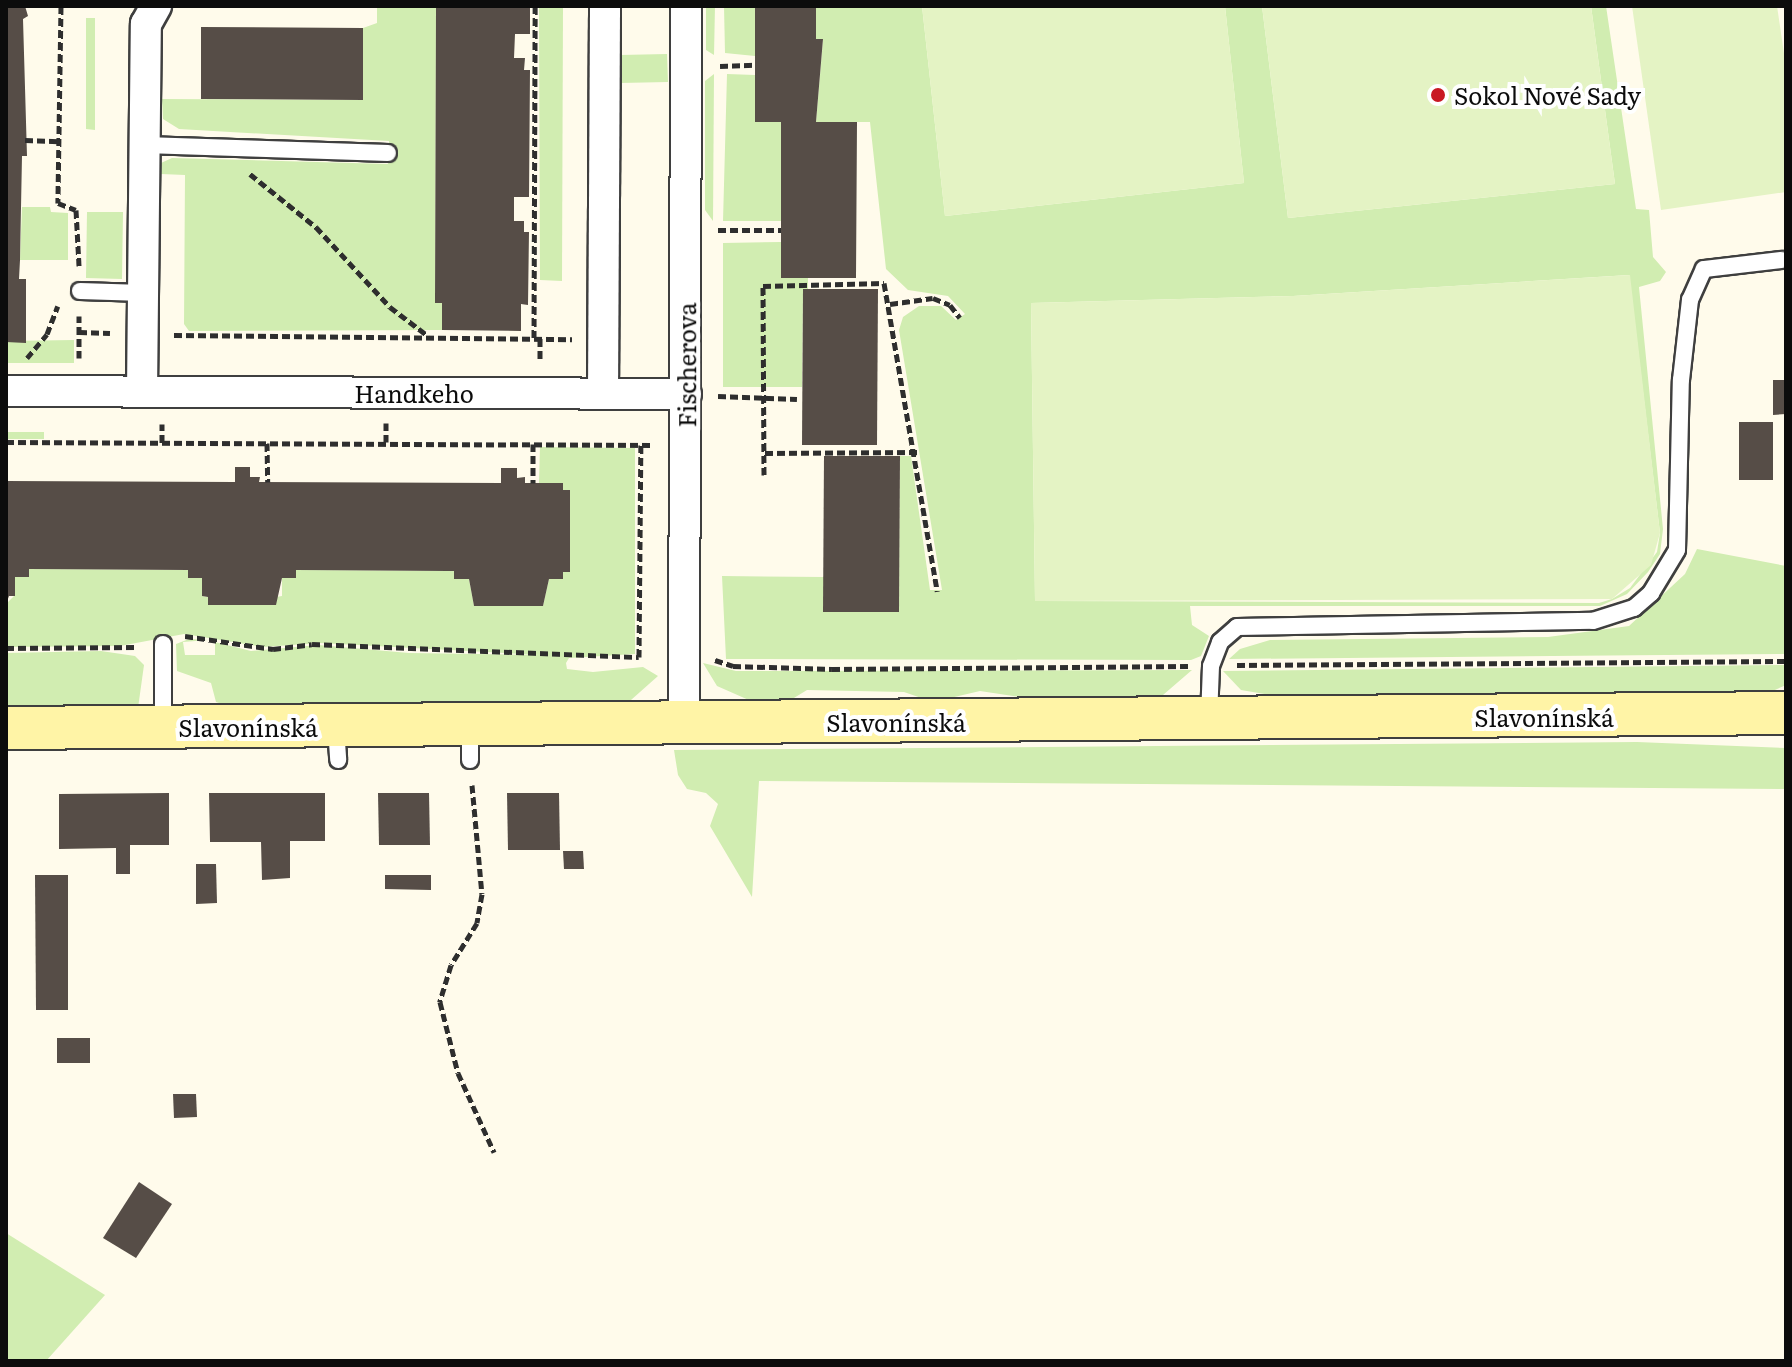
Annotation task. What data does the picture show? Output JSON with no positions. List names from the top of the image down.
{
  "streets": {
    "main road": ["Slavonínská"],
    "street": ["Fischerova", "Handkeho"]
  },
  "crossings": [
    ["Fischerova", "Handkeho"],
    ["Fischerova", "Slavonínská"]
  ],
  "places": ["Sokol Nové Sady"]
}
